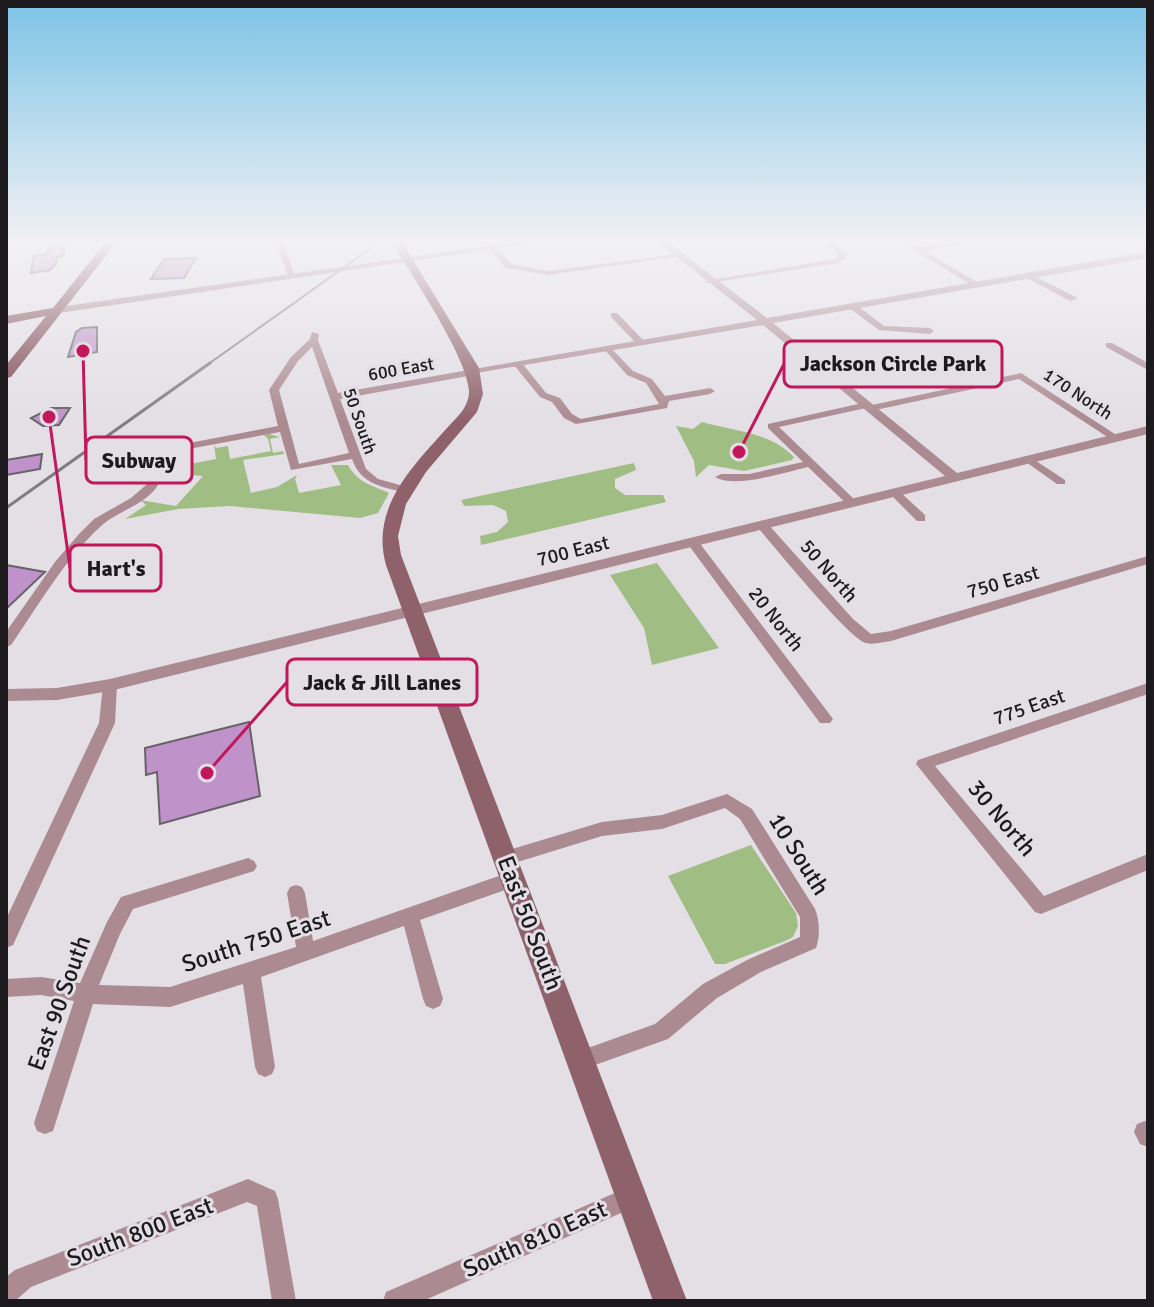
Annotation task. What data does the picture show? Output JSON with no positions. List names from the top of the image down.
{
  "streets": {
    "main road": ["East 50 South"],
    "street": [
      "600 East",
      "170 North",
      "50 South",
      "700 East",
      "50 North",
      "750 East",
      "20 North",
      "775 East",
      "30 North",
      "10 South",
      "South 750 East",
      "East 90 South",
      "South 800 East",
      "South 810 East"
    ]
  },
  "crossings": [
    ["600 East", "50 South"],
    ["170 North", "700 East"],
    ["50 South", "East 50 South"],
    ["700 East", "50 North"],
    ["700 East", "20 North"],
    ["700 East", "East 50 South"],
    ["50 North", "750 East"],
    ["775 East", "30 North"],
    ["10 South", "East 50 South"],
    ["10 South", "South 750 East"],
    ["East 50 South", "South 750 East"],
    ["East 50 South", "South 810 East"],
    ["South 750 East", "East 90 South"]
  ],
  "places": [
    "Subway",
    "Hart's",
    "Jackson Circle Park",
    "Jack & Jill Lanes"
  ]
}
